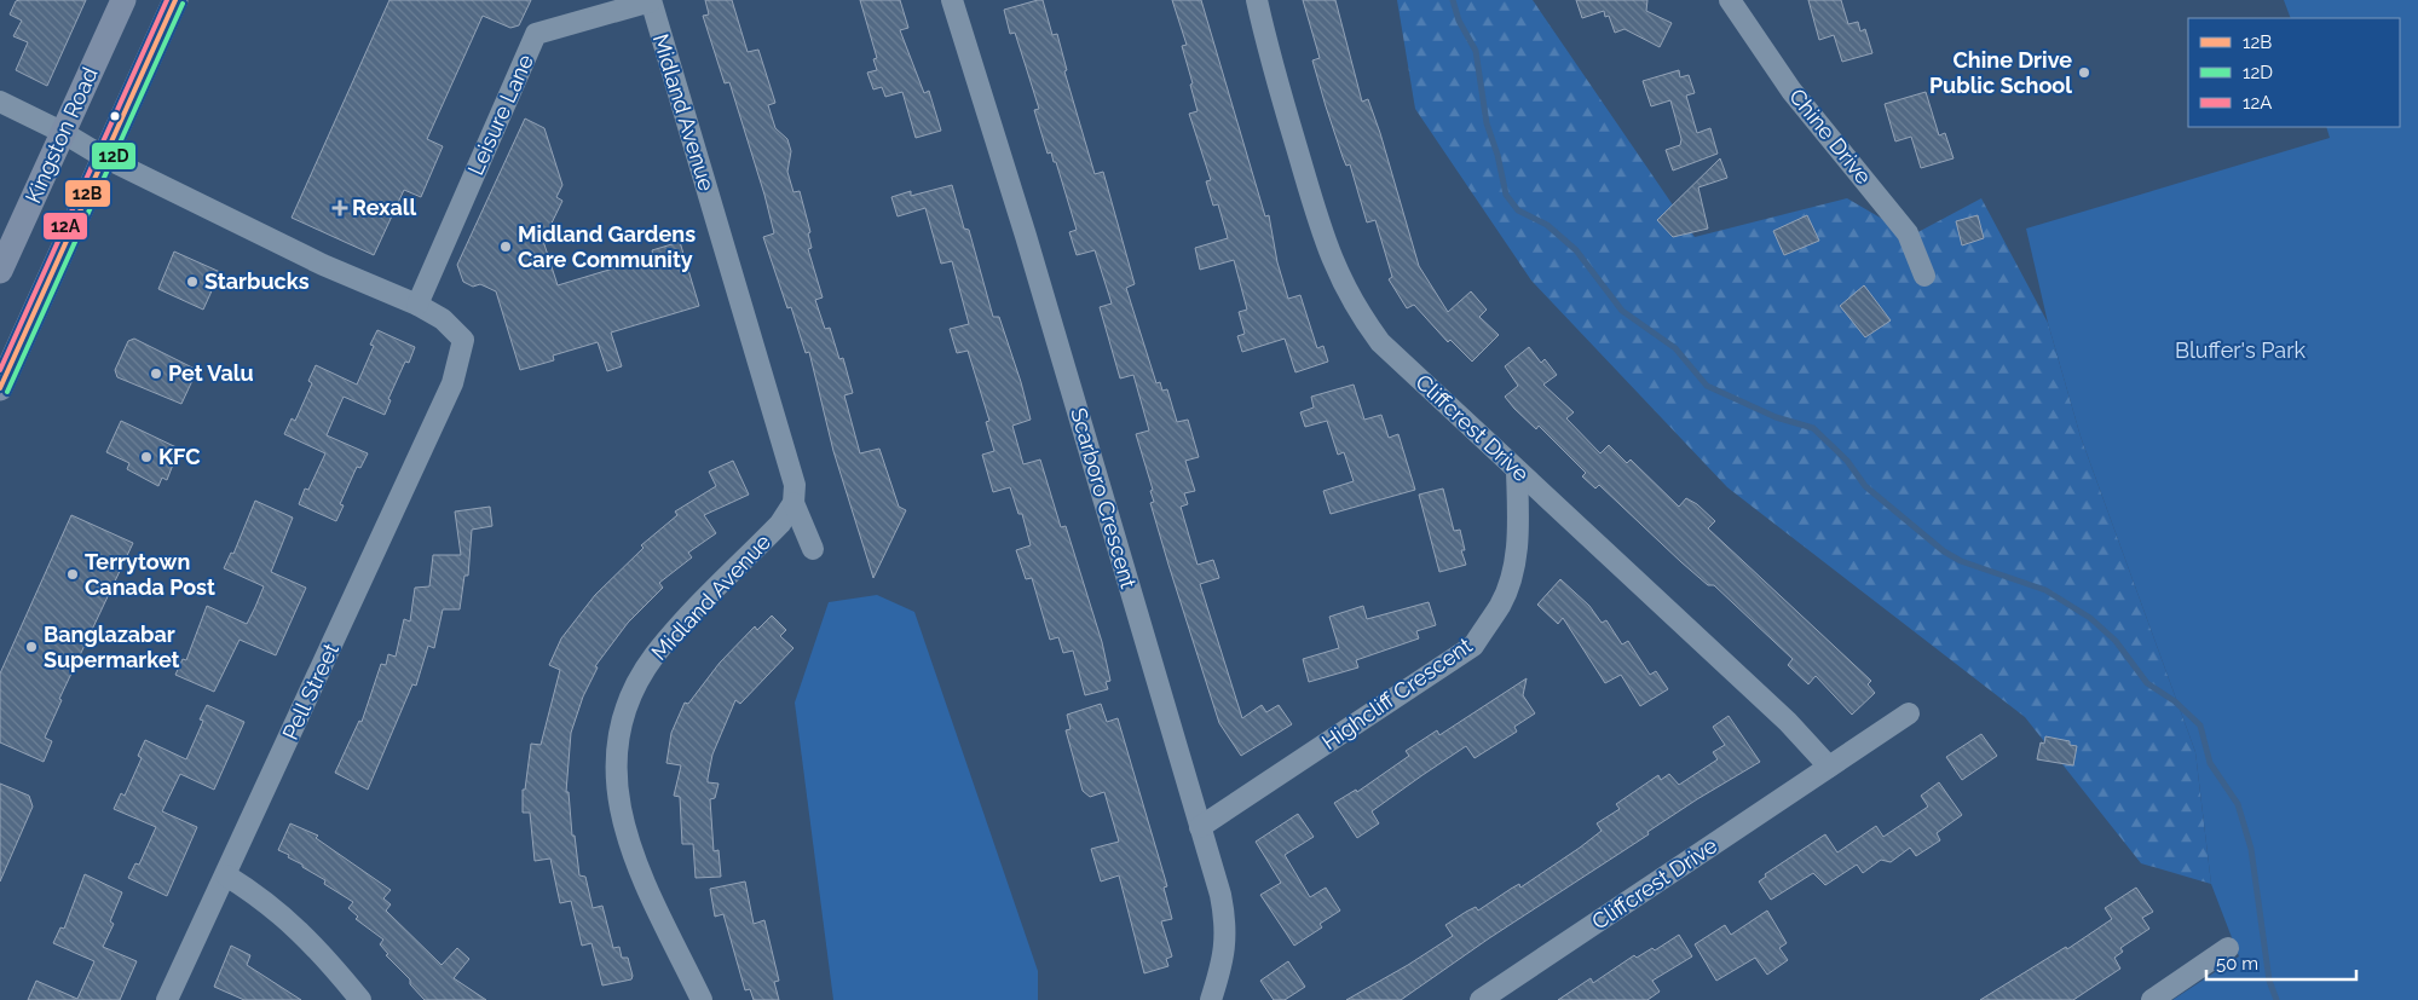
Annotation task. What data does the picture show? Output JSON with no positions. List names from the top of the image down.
{
  "streets": {
    "main road": ["Kingston Road"],
    "street": [
      "Midland Avenue",
      "Leisure Lane",
      "Chine Drive",
      "Cliffcrest Drive",
      "Scarboro Crescent",
      "Pell Street",
      "Highcliff Crescent"
    ]
  },
  "crossings": [
    ["Midland Avenue", "Leisure Lane"],
    ["Leisure Lane", "Pell Street"],
    ["Cliffcrest Drive", "Highcliff Crescent"],
    ["Scarboro Crescent", "Highcliff Crescent"]
  ],
  "parks": ["Bluffer's Park"],
  "places": {
    "other": [
      "Chine Drive Public School",
      "Midland Gardens Care Community",
      "Starbucks",
      "Pet Valu",
      "KFC",
      "Terrytown Canada Post",
      "Banglazabar Supermarket"
    ],
    "health": ["Rexall"]
  },
  "lines": ["transit line 12B", "transit line 12A", "transit line 12D"],
  "legend": ["12B", "12D", "12A"],
  "scale_bar": "50 m"
}
